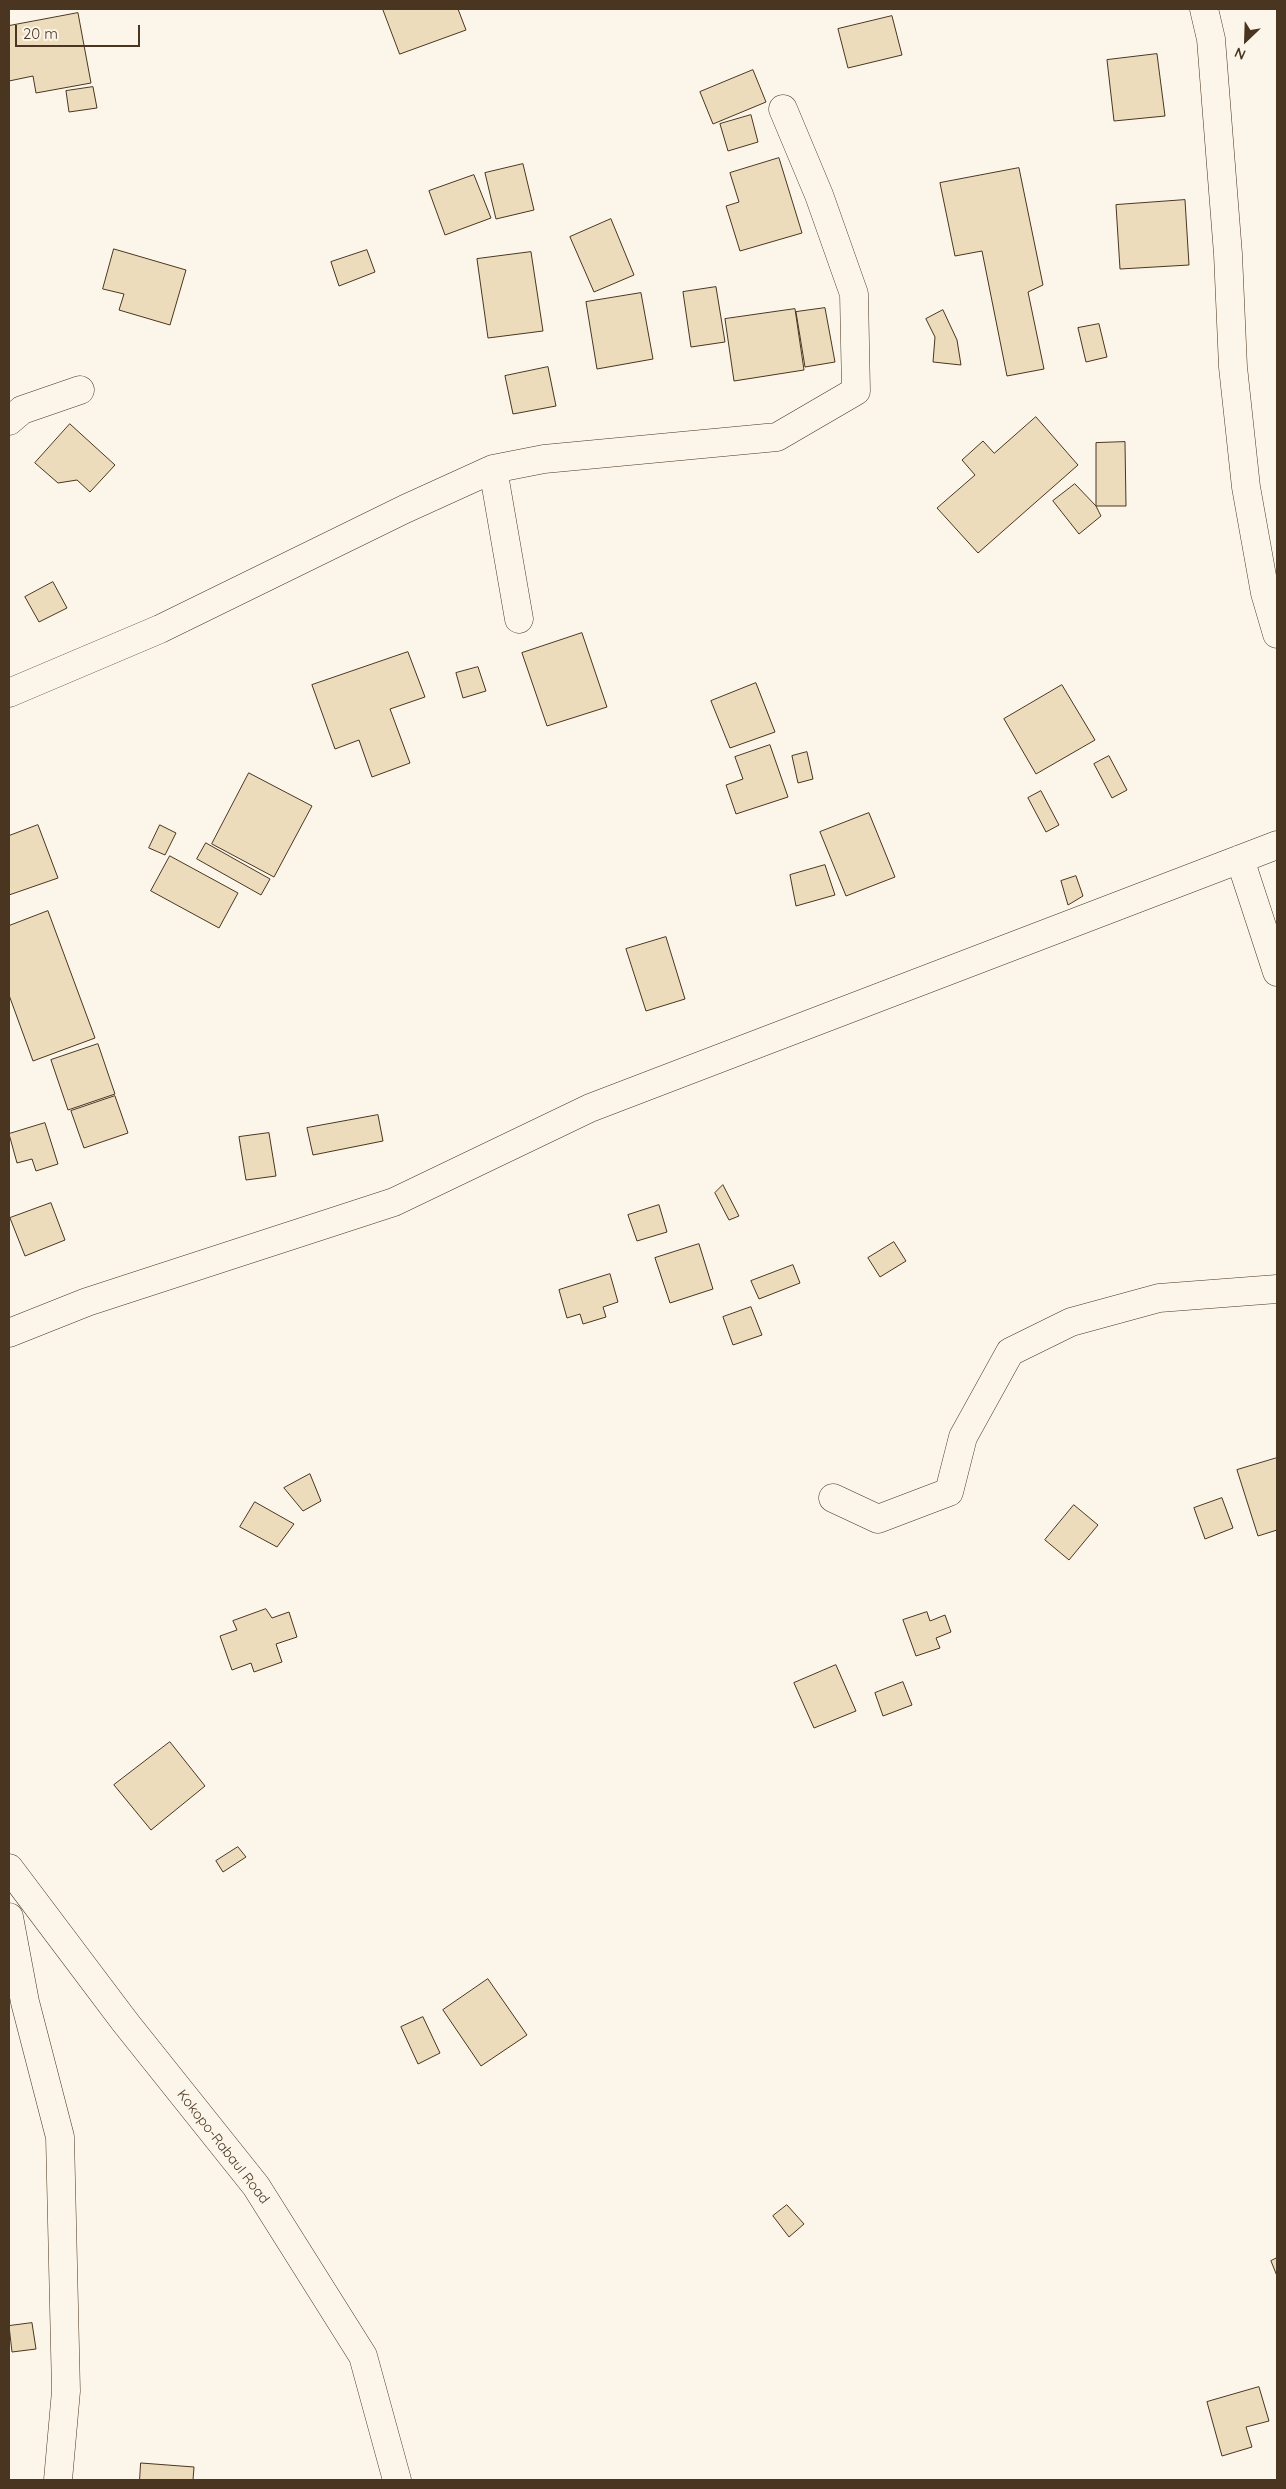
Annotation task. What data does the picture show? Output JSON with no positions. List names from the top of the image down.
{
  "streets": {
    "street": ["Kokopo-Rabaul Road"]
  },
  "scale_bar": "20 m",
  "north": "bottom left"
}
